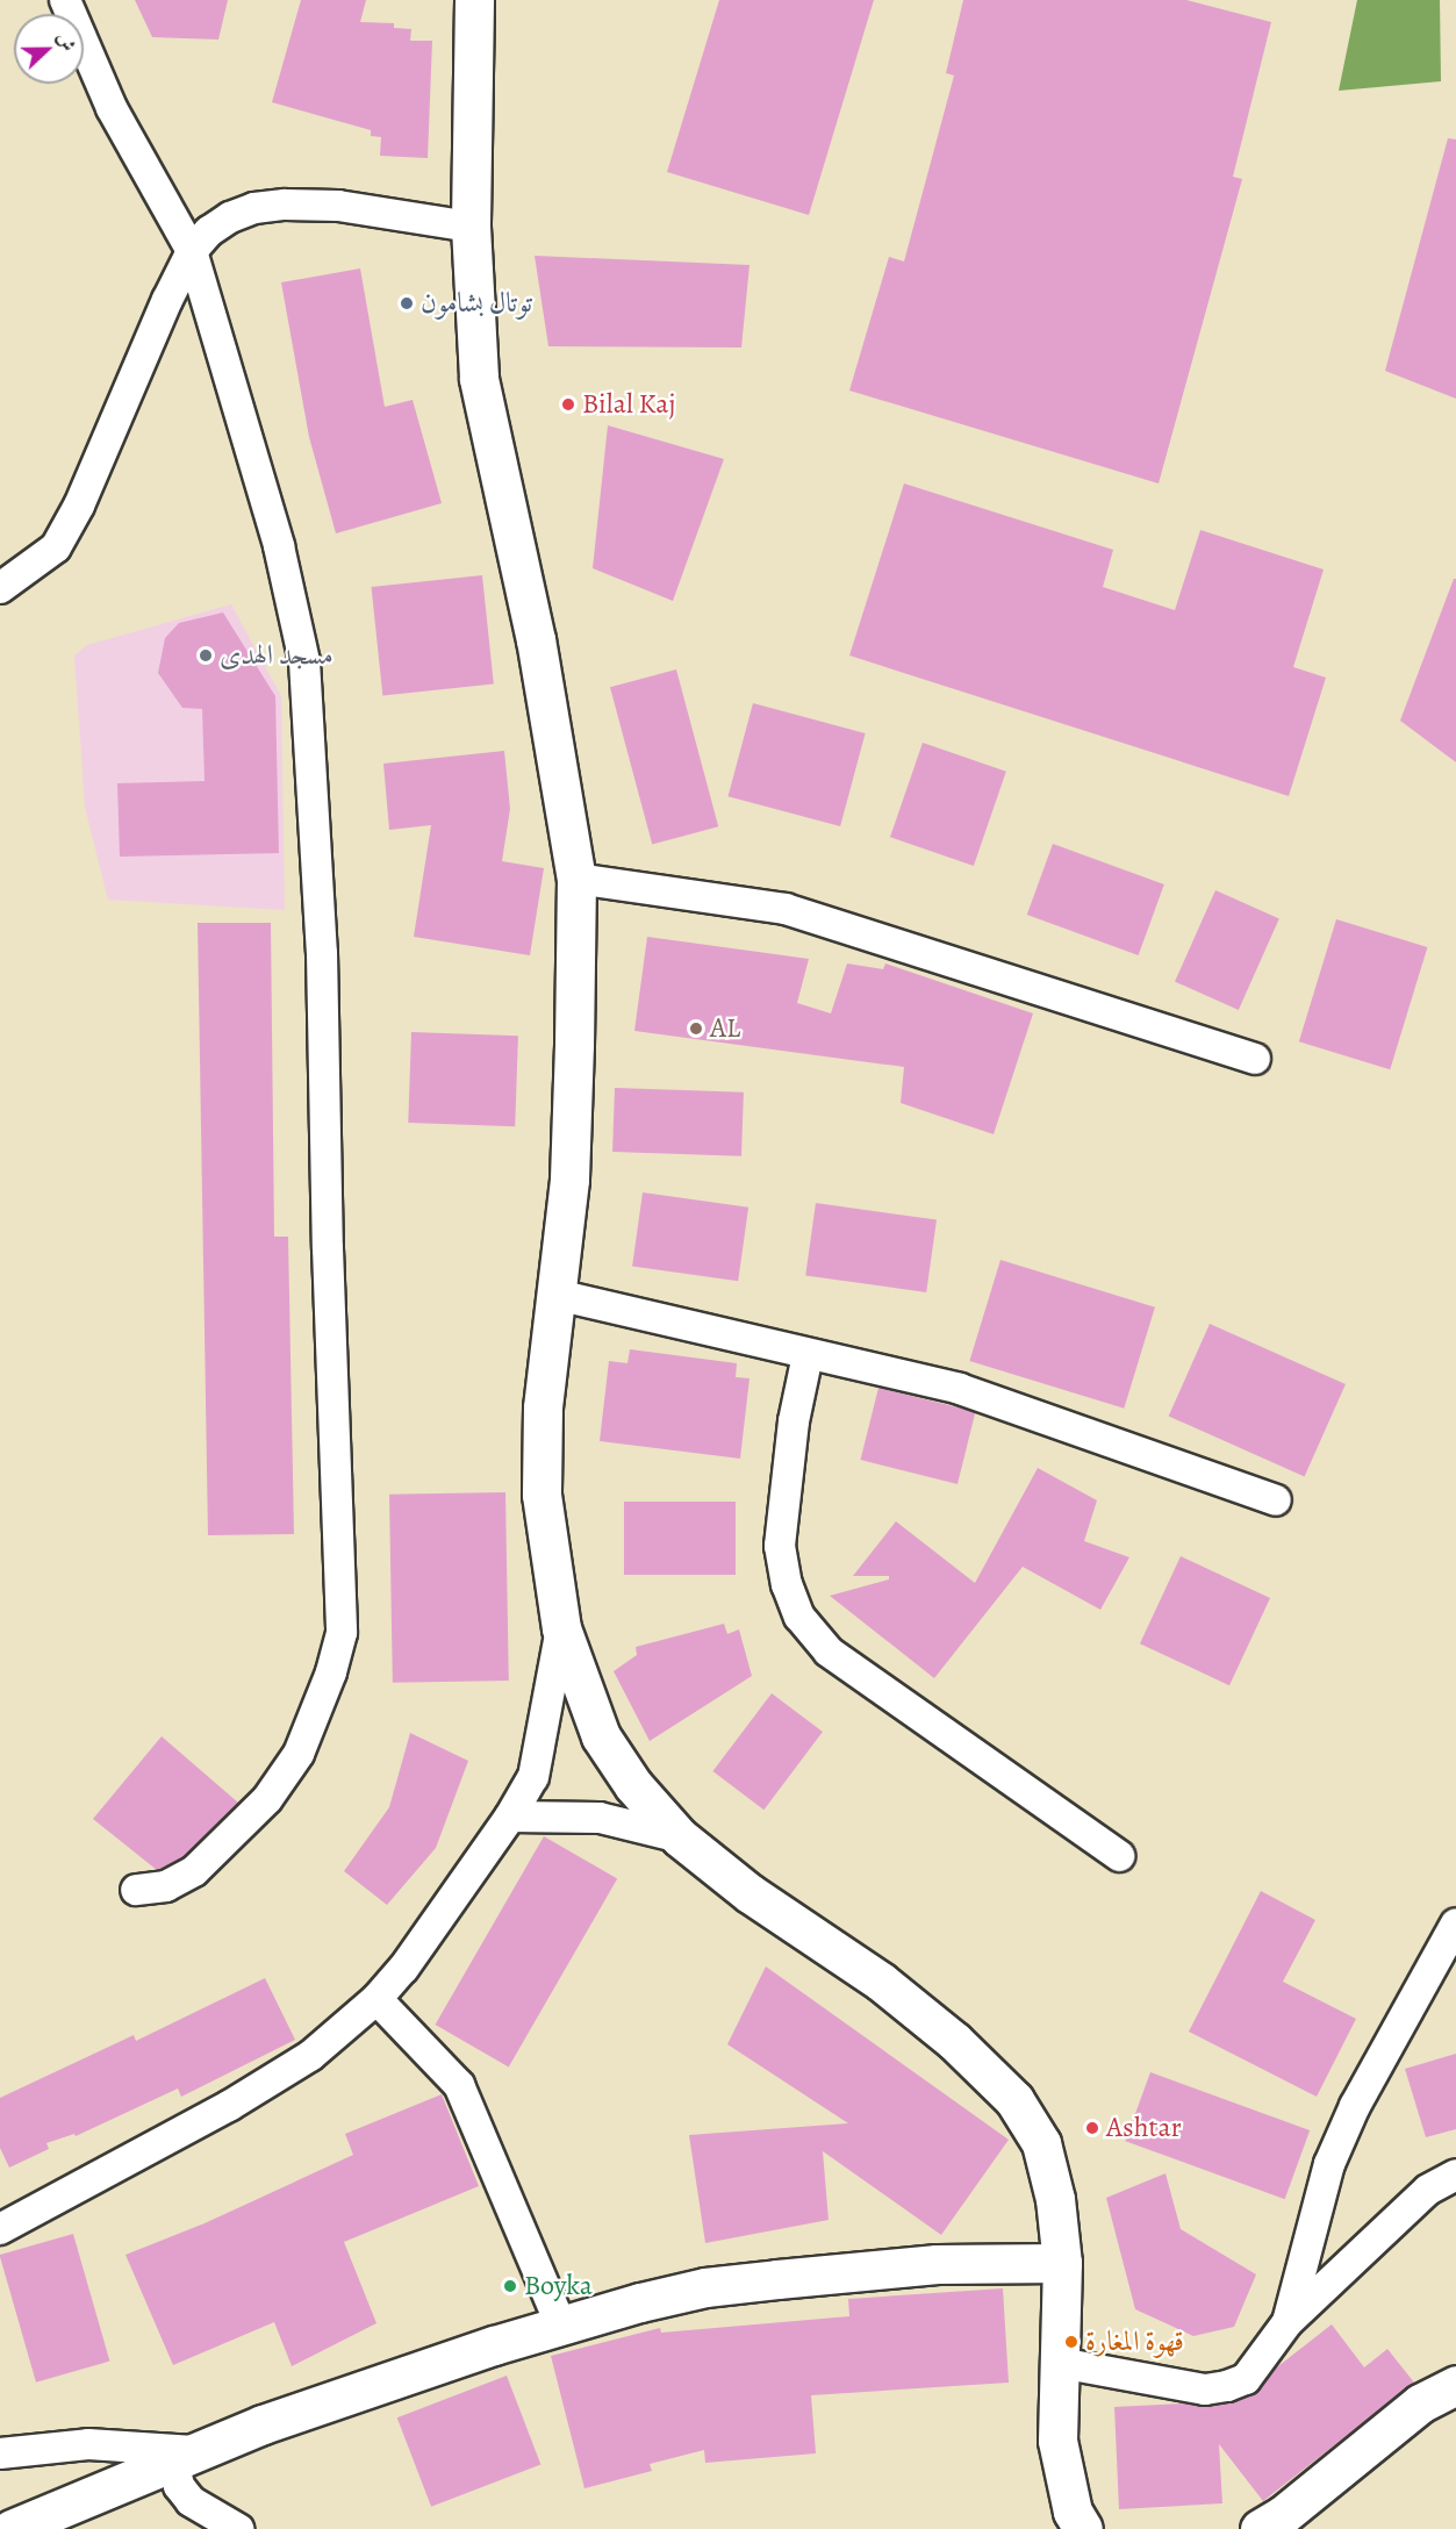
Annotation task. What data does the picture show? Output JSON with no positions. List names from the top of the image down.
{
  "places": [
    "توتال بشامون",
    "Bilal Kaj",
    "مسجد الهدى",
    "AL",
    "Ashtar",
    "Boyka",
    "قهوة المغارة"
  ],
  "north": "right"
}
